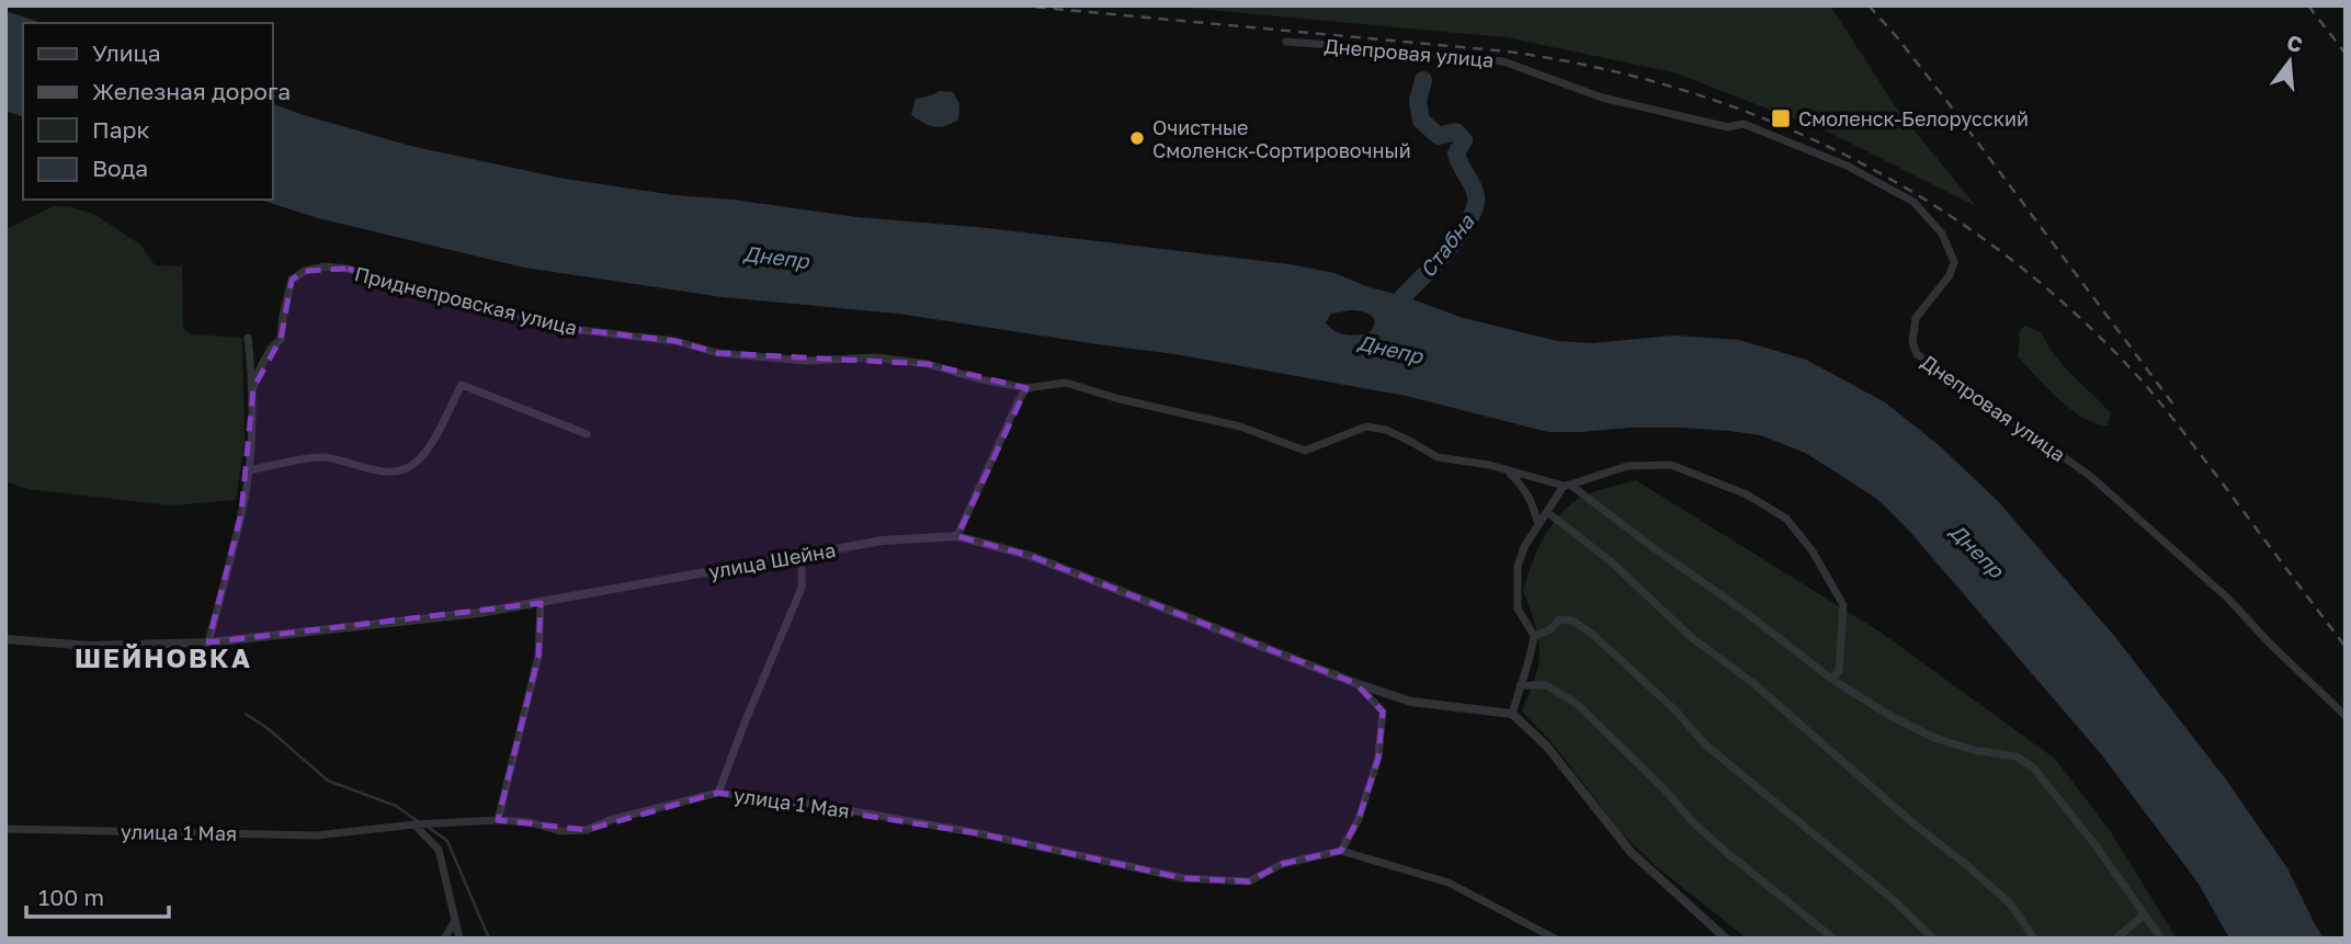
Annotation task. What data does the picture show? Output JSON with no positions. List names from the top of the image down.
{
  "streets": {
    "street": [
      "Днепровая улица",
      "Приднепровская улица",
      "улица Шейна",
      "улица 1 Мая"
    ]
  },
  "districts": ["ШЕЙНОВКА"],
  "water": ["Стабна", "Днепр"],
  "places": {
    "transit": ["Смоленск-Белорусский"],
    "other": ["Очистные Смоленск-Сортировочный"]
  },
  "legend": [
    "Улица",
    "Железная дорога",
    "Парк",
    "Вода"
  ],
  "scale_bar": "100 m",
  "north": "top"
}
